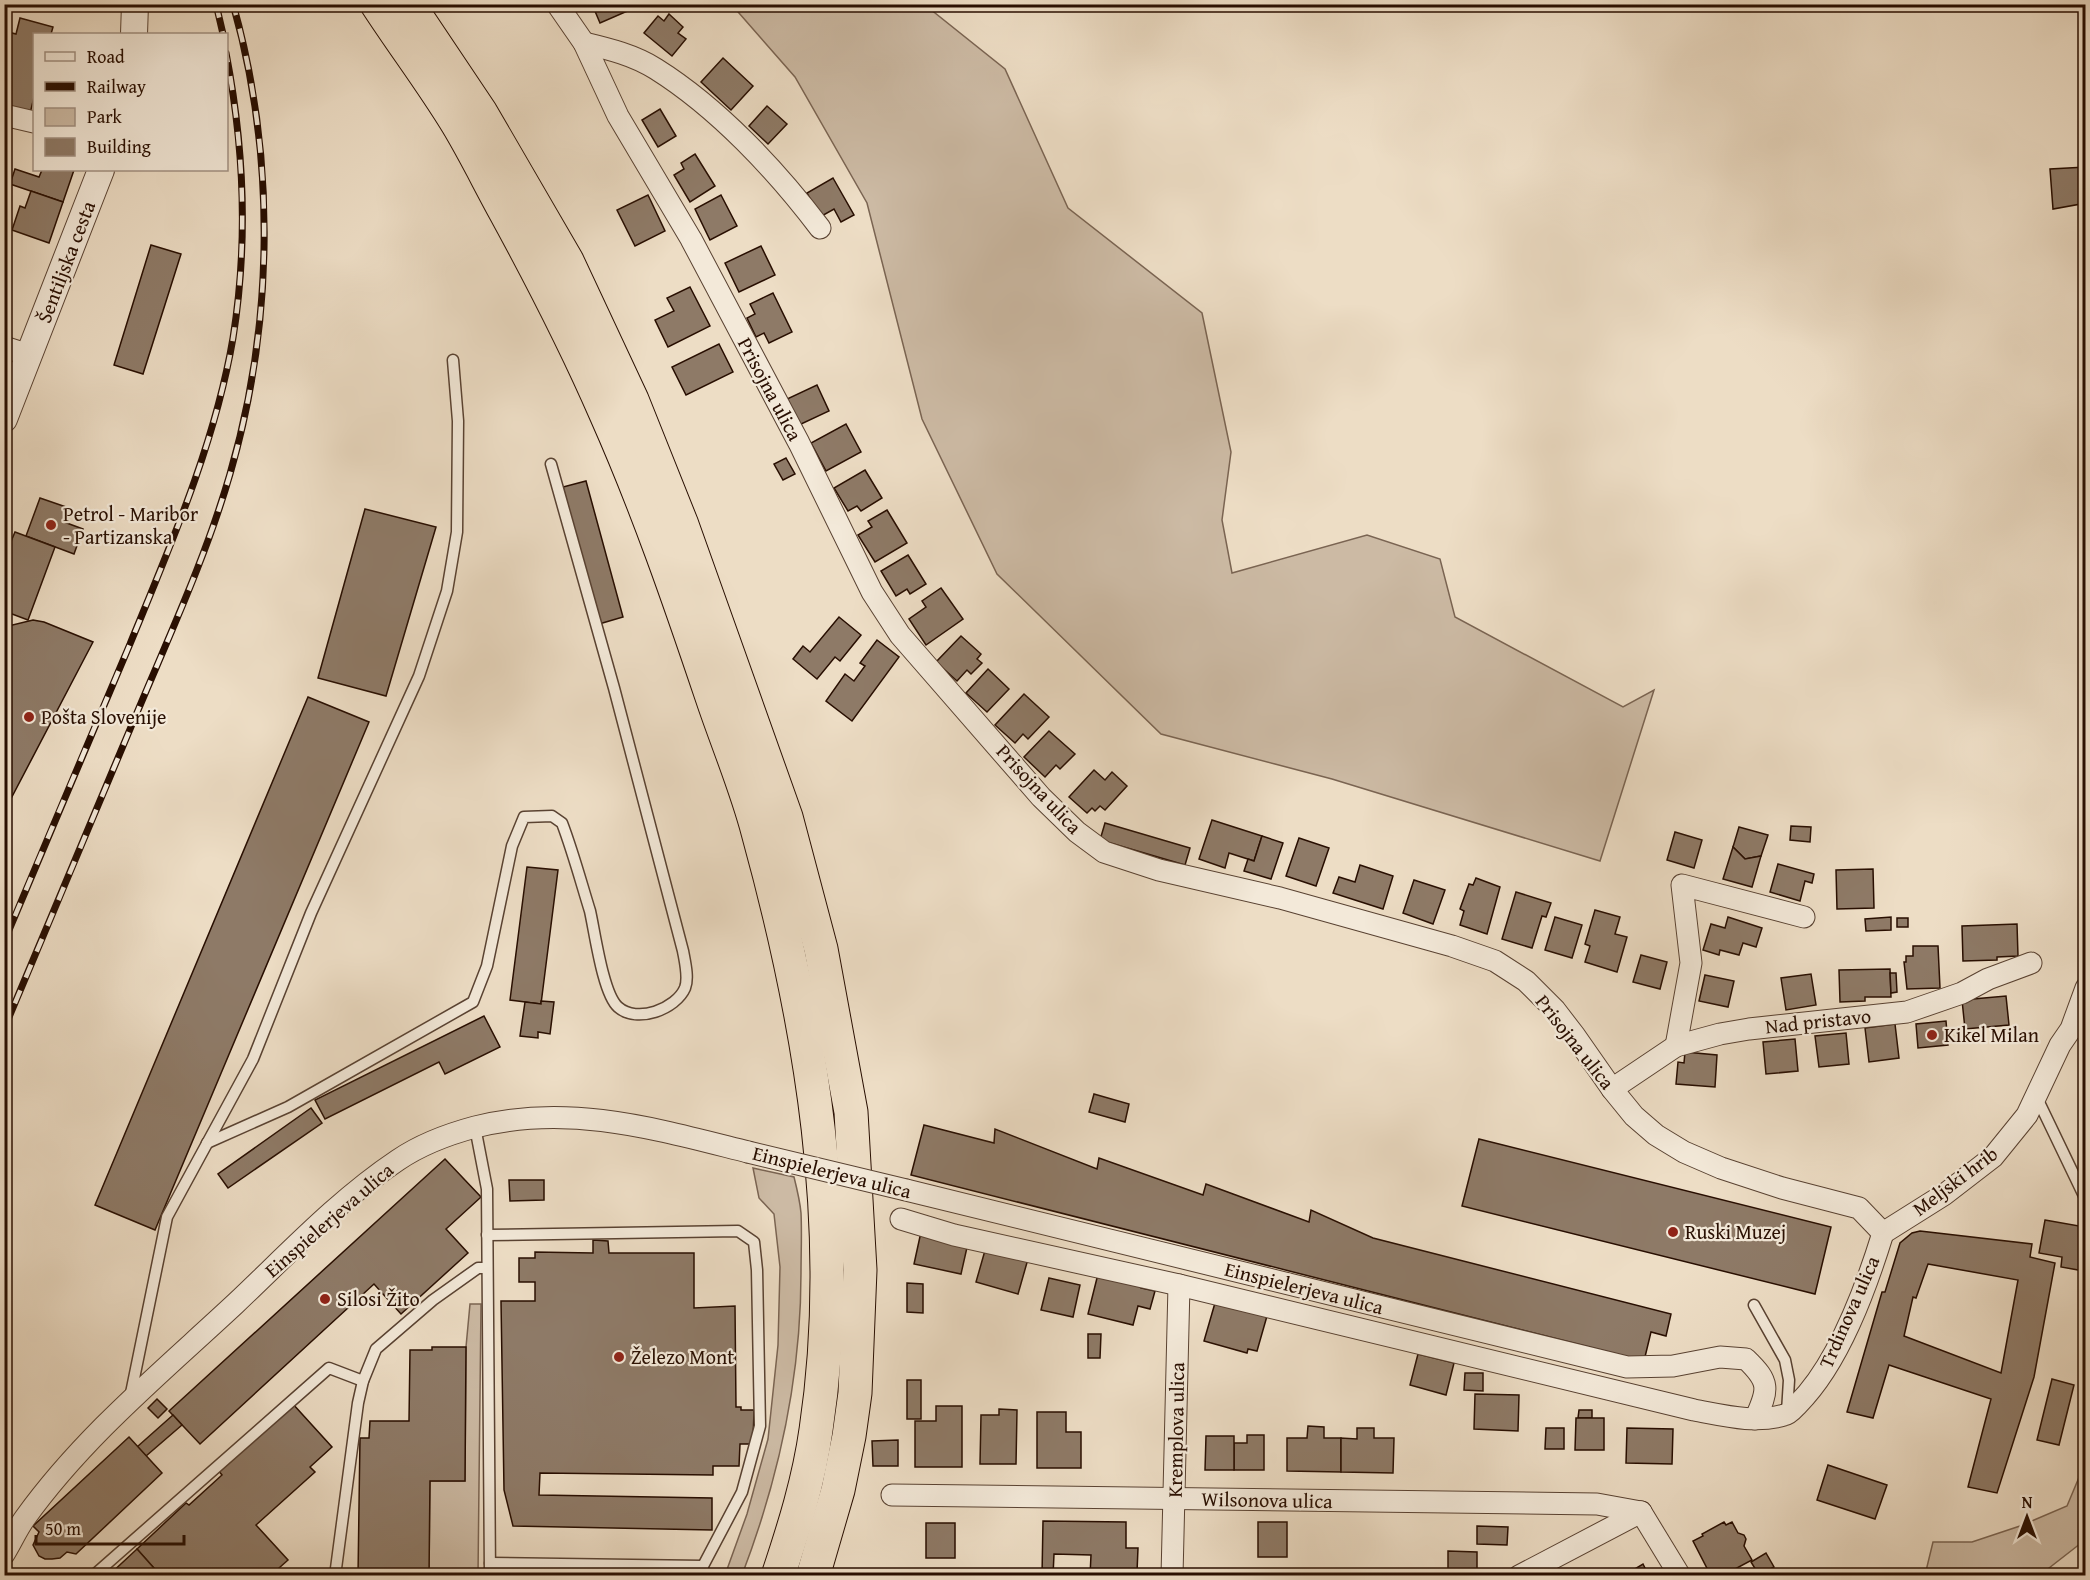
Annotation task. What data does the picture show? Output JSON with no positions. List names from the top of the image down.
{
  "streets": {
    "street": [
      "Šentiljska cesta",
      "Prisojna ulica",
      "Nad pristavo",
      "Einspielerjeva ulica",
      "Meljski hrib",
      "Trdinova ulica",
      "Kremplova ulica",
      "Wilsonova ulica"
    ]
  },
  "crossings": [
    ["Prisojna ulica", "Nad pristavo"],
    ["Prisojna ulica", "Meljski hrib"],
    ["Prisojna ulica", "Trdinova ulica"],
    ["Einspielerjeva ulica", "Trdinova ulica"],
    ["Einspielerjeva ulica", "Kremplova ulica"],
    ["Meljski hrib", "Trdinova ulica"],
    ["Kremplova ulica", "Wilsonova ulica"]
  ],
  "places": [
    "Petrol - Maribor - Partizanska",
    "Pošta Slovenije",
    "Kikel Milan",
    "Ruski Muzej",
    "Silosi Žito",
    "Železo Mont"
  ],
  "legend": [
    "Road",
    "Railway",
    "Park",
    "Building"
  ],
  "scale_bar": "50 m",
  "north": "top"
}
